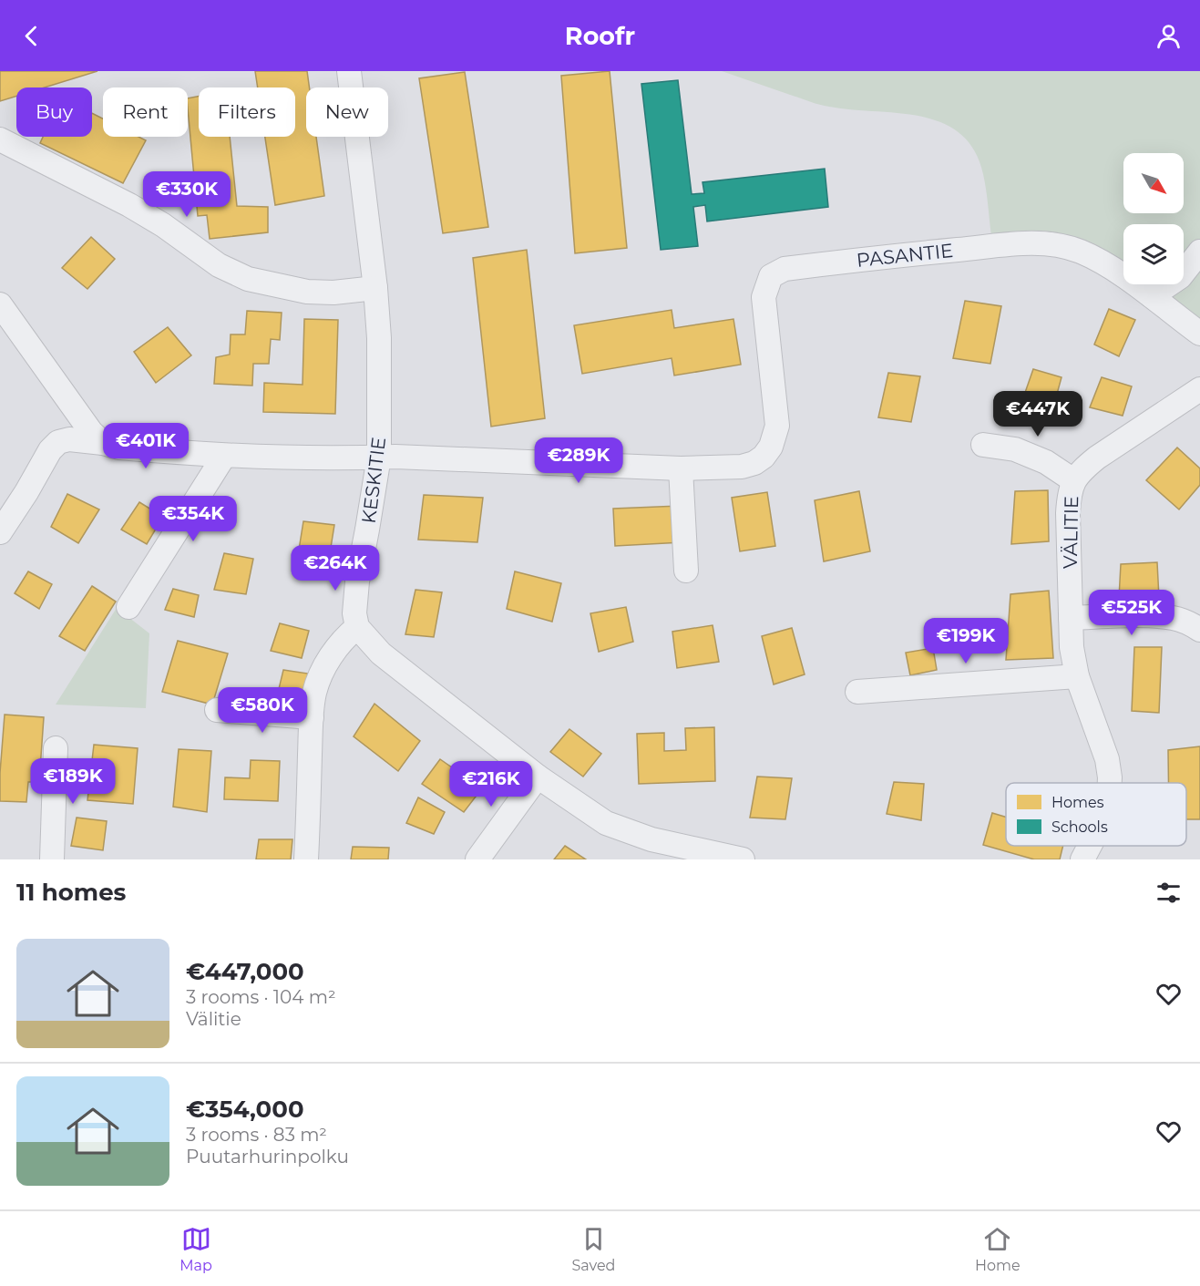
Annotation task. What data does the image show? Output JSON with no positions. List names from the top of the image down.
{
  "streets": {
    "street": ["PASANTIE", "KESKITIE", "VÄLITIE"]
  },
  "legend": ["Homes", "Schools"],
  "north": "bottom right",
  "page": {
    "header": "Roofr",
    "chip": [
      "Buy",
      "Rent",
      "Filters",
      "New"
    ],
    "price": [
      "€330K",
      "€447K",
      "€401K",
      "€289K",
      "€354K",
      "€264K",
      "€525K",
      "€199K",
      "€580K",
      "€189K",
      "€216K"
    ],
    "heading": "11 homes",
    "list": [
      {
        "name": "€447,000",
        "note": "3 rooms · 104 m² · Välitie"
      },
      {
        "name": "€354,000",
        "note": "3 rooms · 83 m² · Puutarhurinpolku"
      }
    ],
    "tabs": ["Map", "Saved", "Home"]
  }
}
